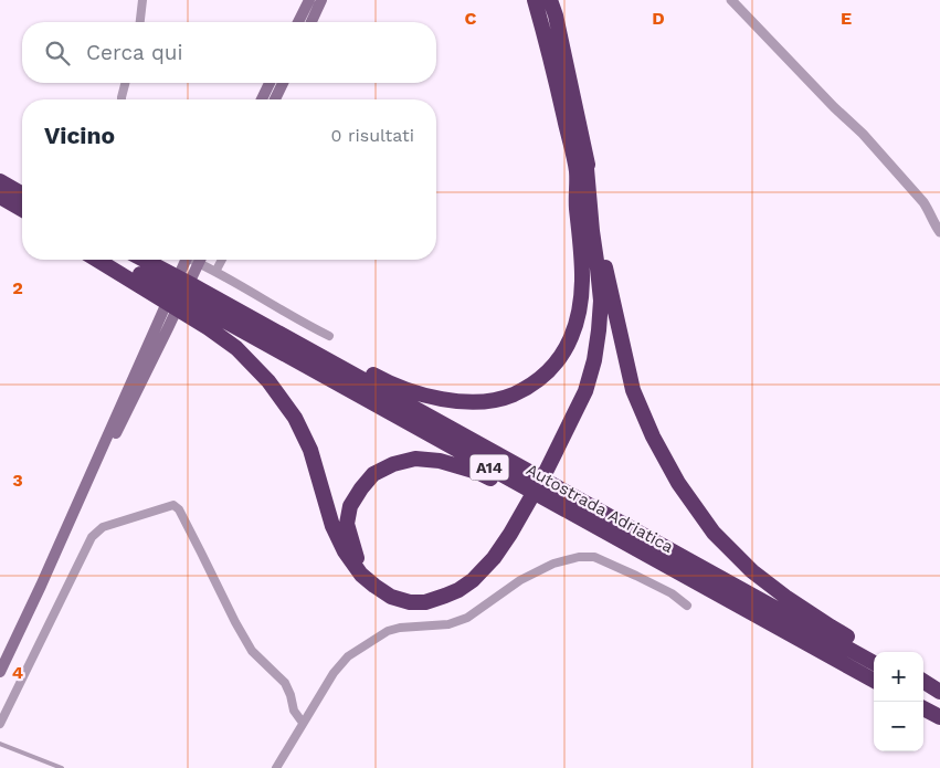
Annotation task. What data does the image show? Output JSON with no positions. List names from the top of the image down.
{
  "streets": {
    "highway": ["A14", "Autostrada Adriatica"]
  },
  "page": {
    "search": "Cerca qui",
    "heading": ["Vicino", "0 risultati"],
    "map_buttons": ["+", "−"]
  },
  "grid": {
    "columns": ["C", "D", "E"],
    "rows": ["2", "3", "4"]
  }
}
